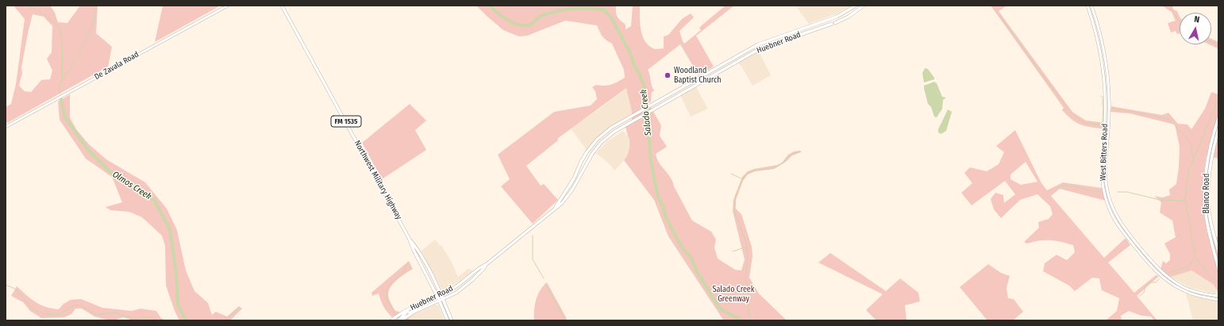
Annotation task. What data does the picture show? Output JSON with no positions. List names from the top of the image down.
{
  "streets": {
    "main road": [
      "Huebner Road",
      "De Zavala Road",
      "FM 1535",
      "West Bitters Road",
      "Northwest Military Highway",
      "Blanco Road"
    ]
  },
  "crossings": [
    ["Huebner Road", "Northwest Military Highway"]
  ],
  "water": ["Salado Creek", "Olmos Creek"],
  "parks": ["Salado Creek Greenway"],
  "places": ["Woodland Baptist Church"],
  "north": "top"
}
